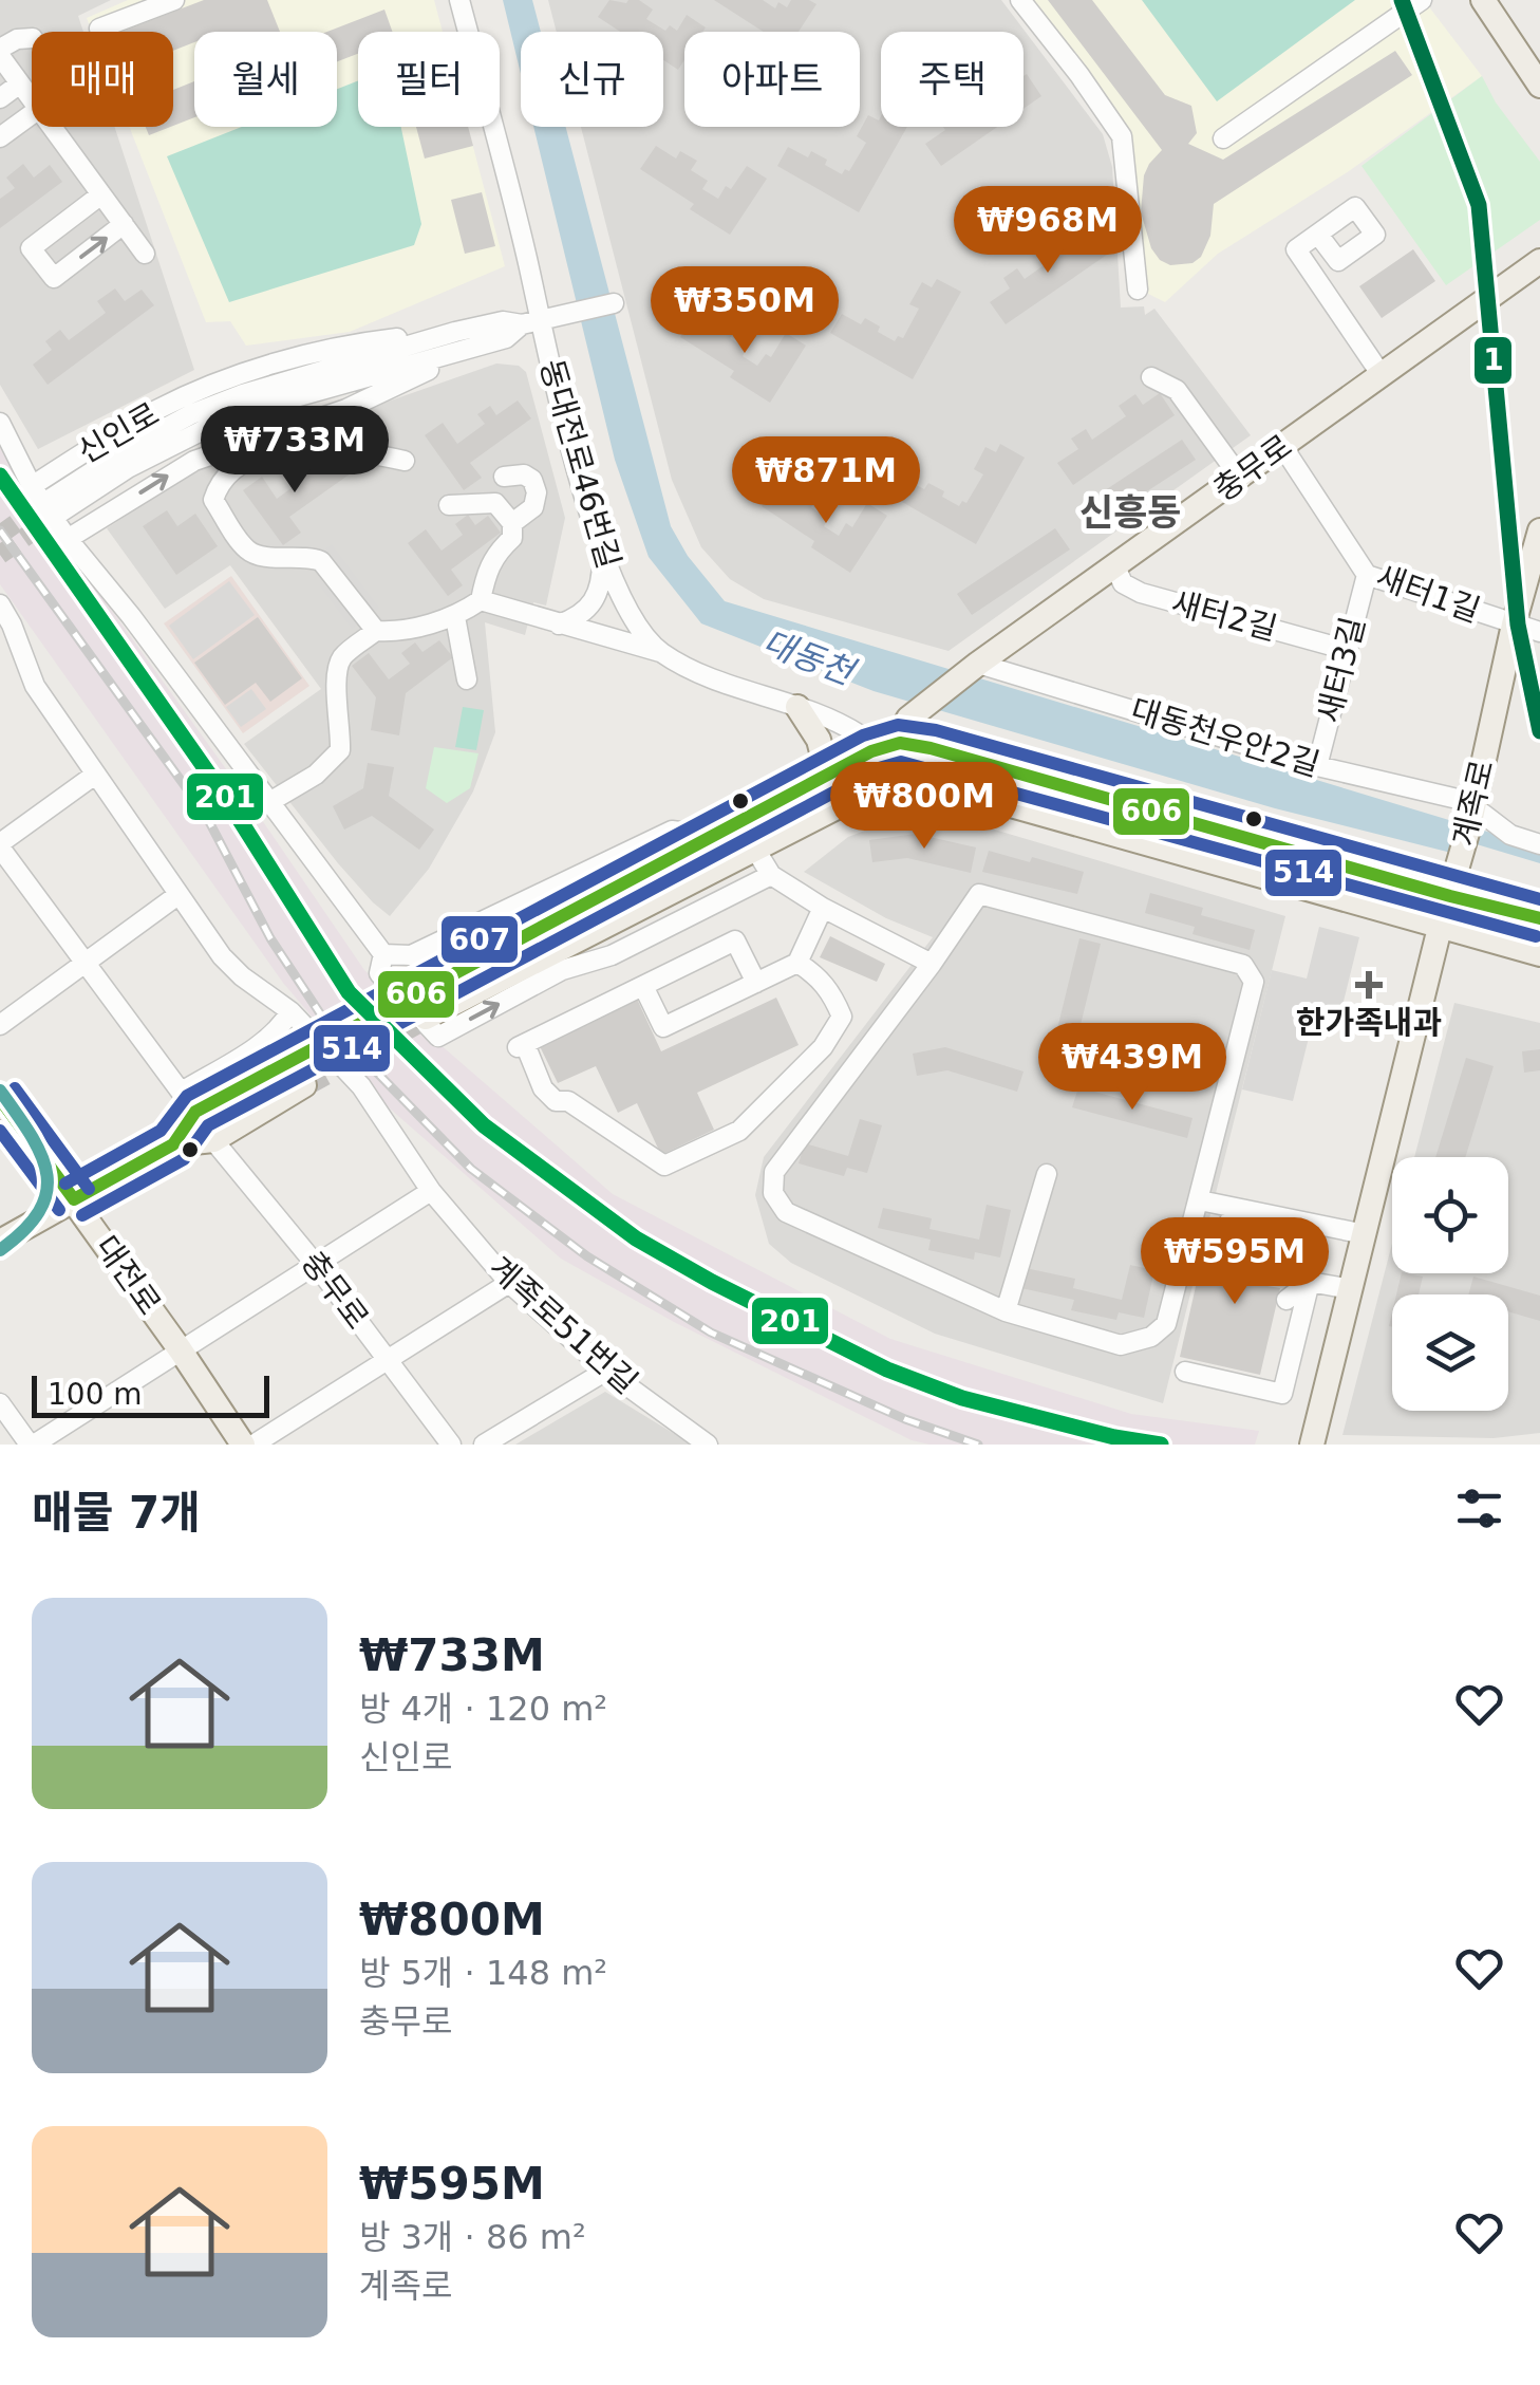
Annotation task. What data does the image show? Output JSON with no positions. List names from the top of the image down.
{
  "streets": {
    "main road": ["충무로", "계족로", "대전로"],
    "street": [
      "신인로",
      "동대전로46번길",
      "새터1길",
      "새터2길",
      "새터3길",
      "대동천우안2길",
      "계족로51번길"
    ]
  },
  "crossings": [
    ["신인로", "동대전로46번길"],
    ["충무로", "새터1길"],
    ["충무로", "새터2길"],
    ["충무로", "대동천우안2길"],
    ["충무로", "대전로"],
    ["새터1길", "새터3길"],
    ["새터1길", "계족로"],
    ["새터2길", "새터3길"],
    ["새터3길", "대동천우안2길"],
    ["대동천우안2길", "계족로"],
    ["대전로", "계족로51번길"]
  ],
  "districts": ["신흥동"],
  "water": ["대동천"],
  "places": {
    "health": ["한가족내과"]
  },
  "lines": [
    "transit line 1",
    "transit line 201",
    "transit line 607",
    "transit line 606",
    "transit line 514"
  ],
  "scale_bar": "100 m",
  "page": {
    "chip": [
      "매매",
      "월세",
      "필터",
      "신규",
      "아파트",
      "주택"
    ],
    "price": [
      "₩968M",
      "₩350M",
      "₩733M",
      "₩871M",
      "₩800M",
      "₩439M",
      "₩595M"
    ],
    "scale": "100 m",
    "heading": "매물 7개",
    "list": [
      {
        "name": "₩733M",
        "note": "방 4개 · 120 m² · 신인로"
      },
      {
        "name": "₩800M",
        "note": "방 5개 · 148 m² · 충무로"
      },
      {
        "name": "₩595M",
        "note": "방 3개 · 86 m² · 계족로"
      }
    ]
  }
}
